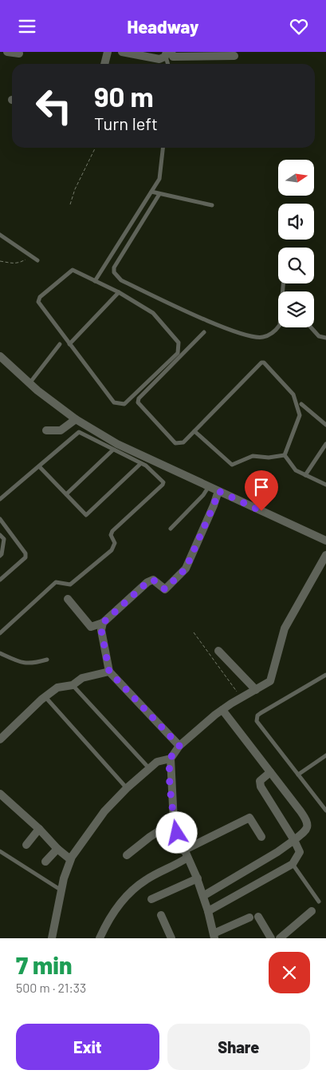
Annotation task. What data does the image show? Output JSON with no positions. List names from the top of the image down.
{
  "north": "right",
  "page": {
    "header": "Headway",
    "turn": ["90 m", "Turn left"],
    "heading": ["7 min", "500 m · 21:33"],
    "buttons": ["Exit", "Share"]
  }
}
